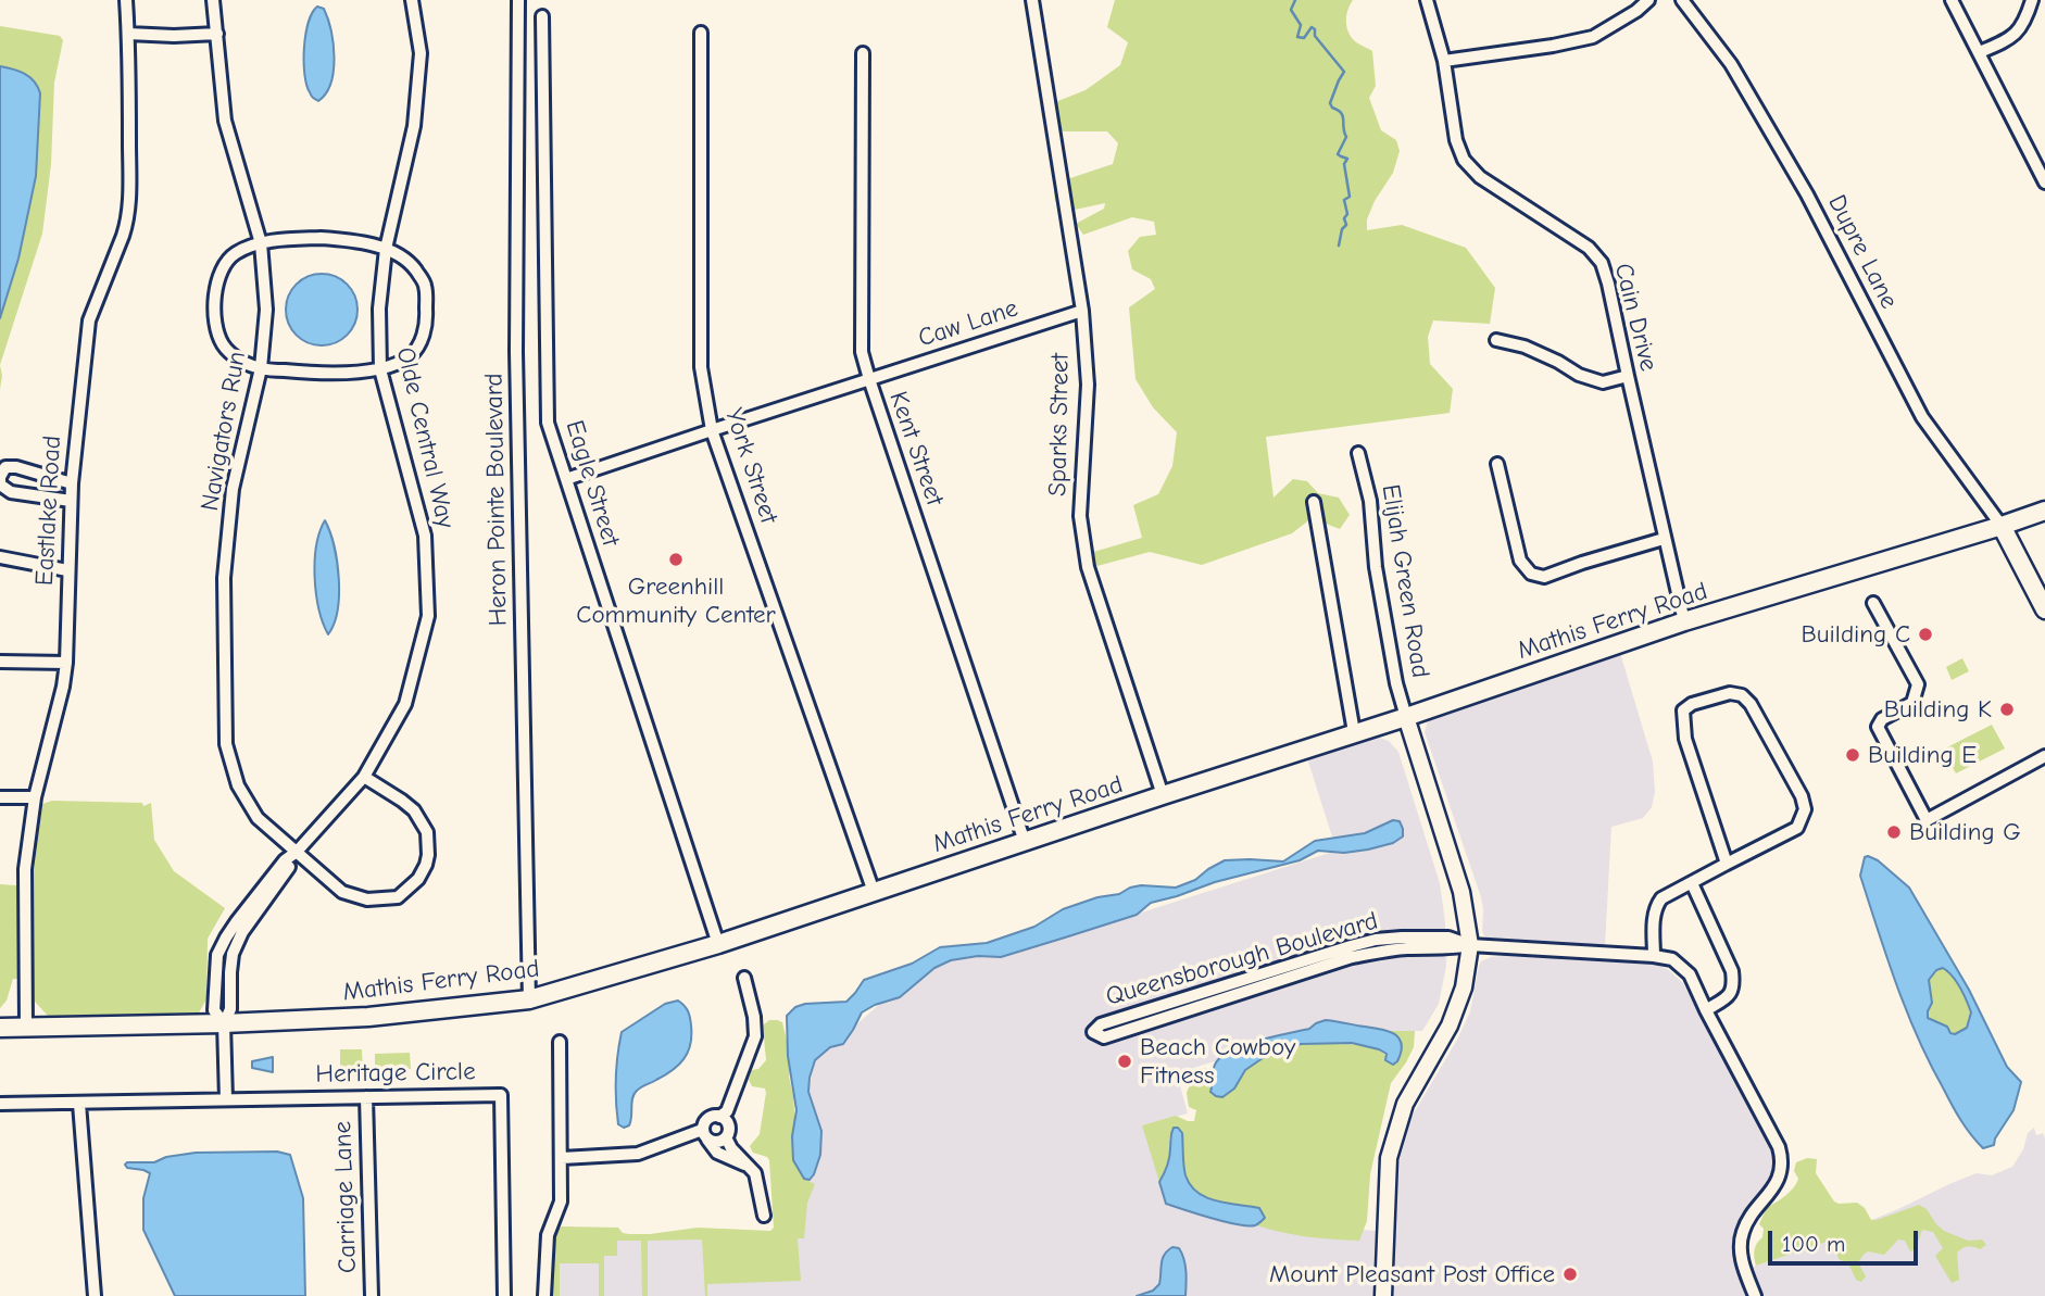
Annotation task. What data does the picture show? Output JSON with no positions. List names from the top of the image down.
{
  "streets": {
    "main road": ["Mathis Ferry Road"],
    "street": [
      "Dupre Lane",
      "Cain Drive",
      "Caw Lane",
      "Sparks Street",
      "Navigators Run",
      "Olde Central Way",
      "Kent Street",
      "York Street",
      "Eagle Street",
      "Heron Pointe Boulevard",
      "Eastlake Road",
      "Elijah Green Road",
      "Queensborough Boulevard",
      "Heritage Circle",
      "Carriage Lane"
    ]
  },
  "crossings": [
    ["Dupre Lane", "Mathis Ferry Road"],
    ["Cain Drive", "Mathis Ferry Road"],
    ["Caw Lane", "Sparks Street"],
    ["Caw Lane", "Kent Street"],
    ["Caw Lane", "York Street"],
    ["Caw Lane", "Eagle Street"],
    ["Sparks Street", "Mathis Ferry Road"],
    ["Navigators Run", "Olde Central Way"],
    ["Olde Central Way", "Mathis Ferry Road"],
    ["Kent Street", "Mathis Ferry Road"],
    ["York Street", "Mathis Ferry Road"],
    ["Eagle Street", "Mathis Ferry Road"],
    ["Heron Pointe Boulevard", "Mathis Ferry Road"],
    ["Eastlake Road", "Mathis Ferry Road"],
    ["Elijah Green Road", "Mathis Ferry Road"],
    ["Heritage Circle", "Carriage Lane"]
  ],
  "places": [
    "Greenhill Community Center",
    "Building C",
    "Building K",
    "Building E",
    "Building G",
    "Beach Cowboy Fitness",
    "Mount Pleasant Post Office"
  ],
  "scale_bar": "100 m"
}
